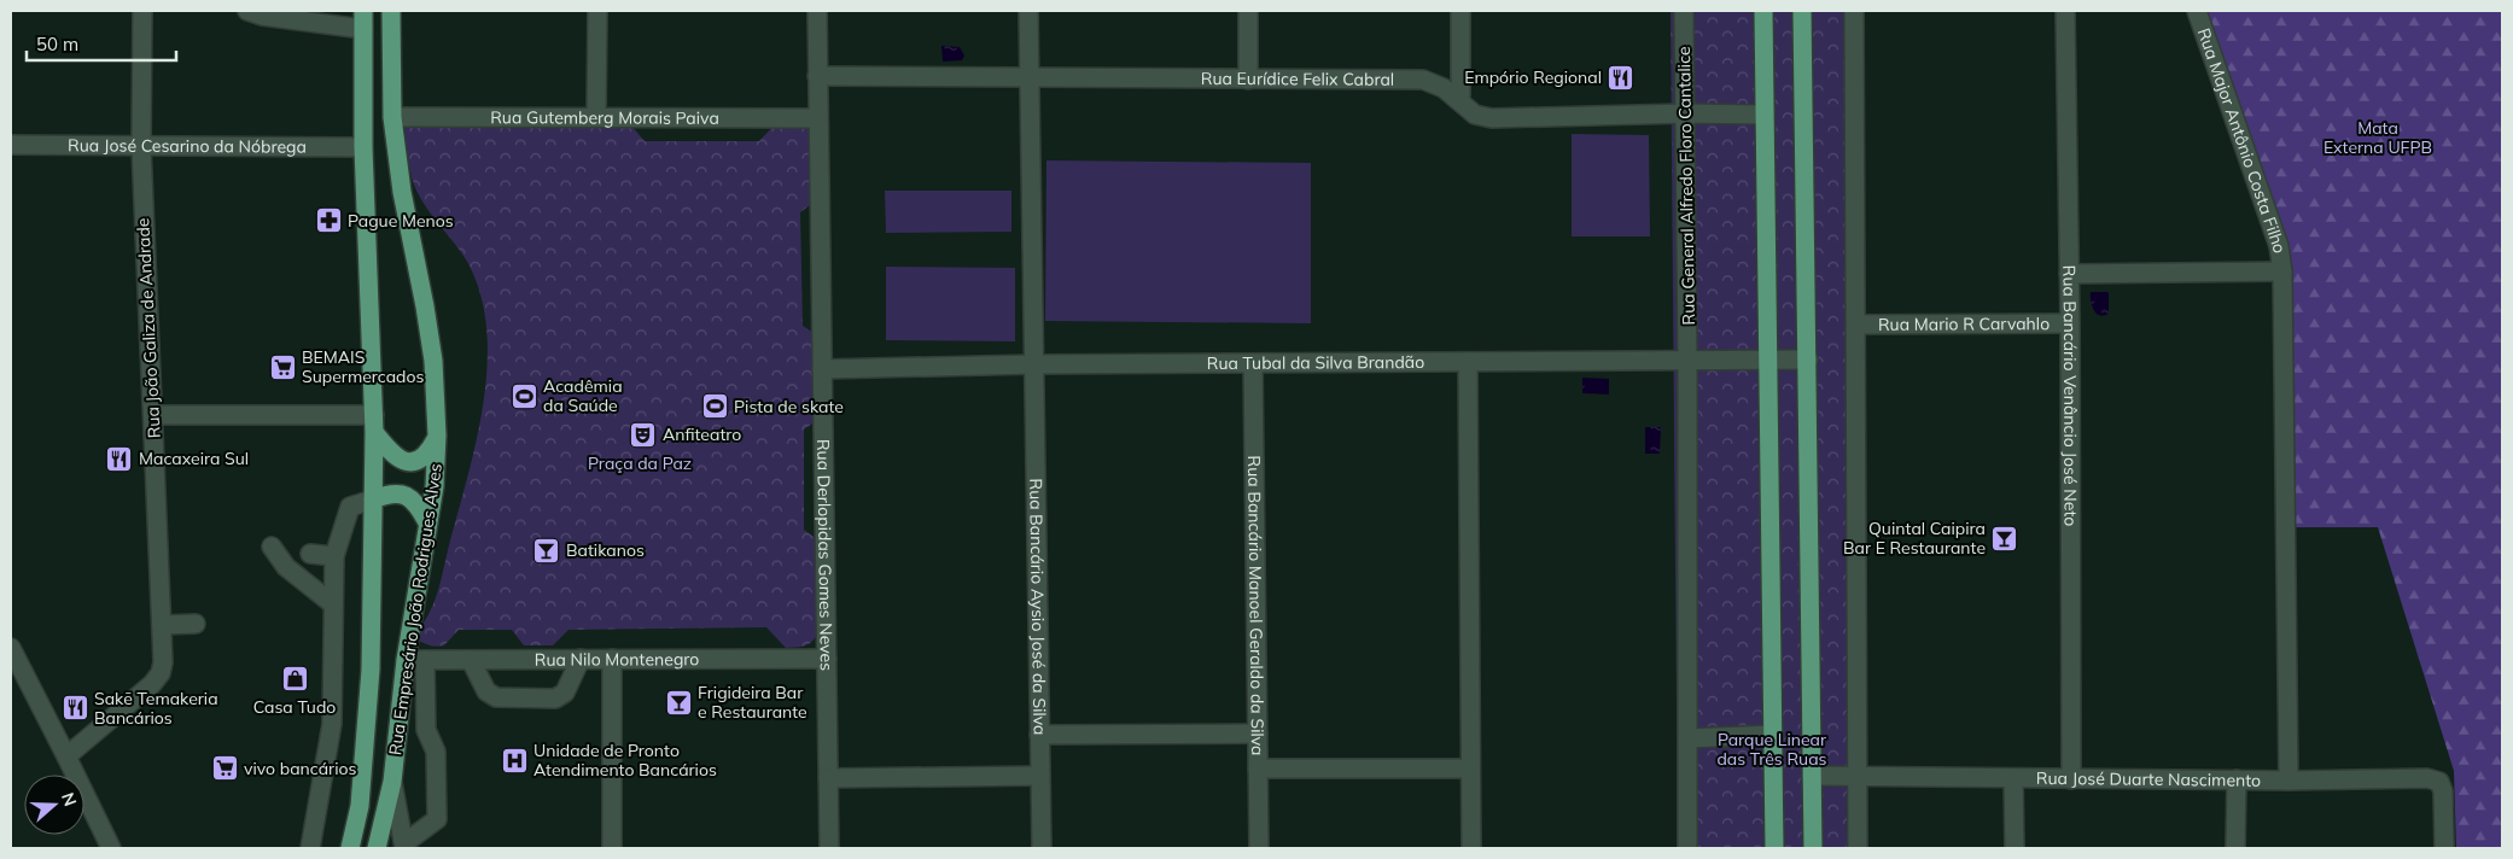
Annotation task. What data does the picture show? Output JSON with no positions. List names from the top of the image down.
{
  "streets": {
    "main road": ["Rua Empresário João Rodrigues Alves"],
    "street": [
      "Rua Eurídice Felix Cabral",
      "Rua Gutemberg Morais Paiva",
      "Rua Major Antônio Costa Filho",
      "Rua José Cesarino da Nóbrega",
      "Rua General Alfredo Floro Cantalice",
      "Rua Mario R Carvahlo",
      "Rua João Galiza de Andrade",
      "Rua Tubal da Silva Brandão",
      "Rua Bancário Venâncio José Neto",
      "Rua Derlopidas Gomes Neves",
      "Rua Bancário Manoel Geraldo da Silva",
      "Rua Bancário Aysio José da Silva",
      "Rua Nilo Montenegro",
      "Rua José Duarte Nascimento"
    ]
  },
  "crossings": [
    ["Rua Eurídice Felix Cabral", "Rua General Alfredo Floro Cantalice"],
    ["Rua Eurídice Felix Cabral", "Rua Derlopidas Gomes Neves"],
    ["Rua Eurídice Felix Cabral", "Rua Bancário Aysio José da Silva"],
    ["Rua Gutemberg Morais Paiva", "Rua Derlopidas Gomes Neves"],
    ["Rua Gutemberg Morais Paiva", "Rua Empresário João Rodrigues Alves"],
    ["Rua Major Antônio Costa Filho", "Rua José Duarte Nascimento"],
    ["Rua José Cesarino da Nóbrega", "Rua João Galiza de Andrade"],
    ["Rua José Cesarino da Nóbrega", "Rua Empresário João Rodrigues Alves"],
    ["Rua General Alfredo Floro Cantalice", "Rua Tubal da Silva Brandão"],
    ["Rua Mario R Carvahlo", "Rua Bancário Venâncio José Neto"],
    ["Rua Tubal da Silva Brandão", "Rua Derlopidas Gomes Neves"],
    ["Rua Tubal da Silva Brandão", "Rua Bancário Manoel Geraldo da Silva"],
    ["Rua Tubal da Silva Brandão", "Rua Bancário Aysio José da Silva"],
    ["Rua Bancário Venâncio José Neto", "Rua José Duarte Nascimento"],
    ["Rua Derlopidas Gomes Neves", "Rua Nilo Montenegro"],
    ["Rua Empresário João Rodrigues Alves", "Rua Nilo Montenegro"]
  ],
  "parks": ["Mata Externa UFPB", "Praça da Paz", "Parque Linear das Três Ruas"],
  "places": {
    "restaurant": ["Empório Regional", "Macaxeira Sul", "Sakē Temakeria Bancários"],
    "pharmacy": ["Pague Menos"],
    "supermarket": ["BEMAIS Supermercados", "vivo bancários"],
    "sports": ["Acadêmia da Saúde", "Pista de skate"],
    "theatre": ["Anfiteatro"],
    "bar": ["Quintal Caipira Bar E Restaurante", "Batikanos", "Frigideira Bar e Restaurante"],
    "shop": ["Casa Tudo"],
    "hospital": ["Unidade de Pronto Atendimento Bancários"]
  },
  "scale_bar": "50 m",
  "north": "right"
}
